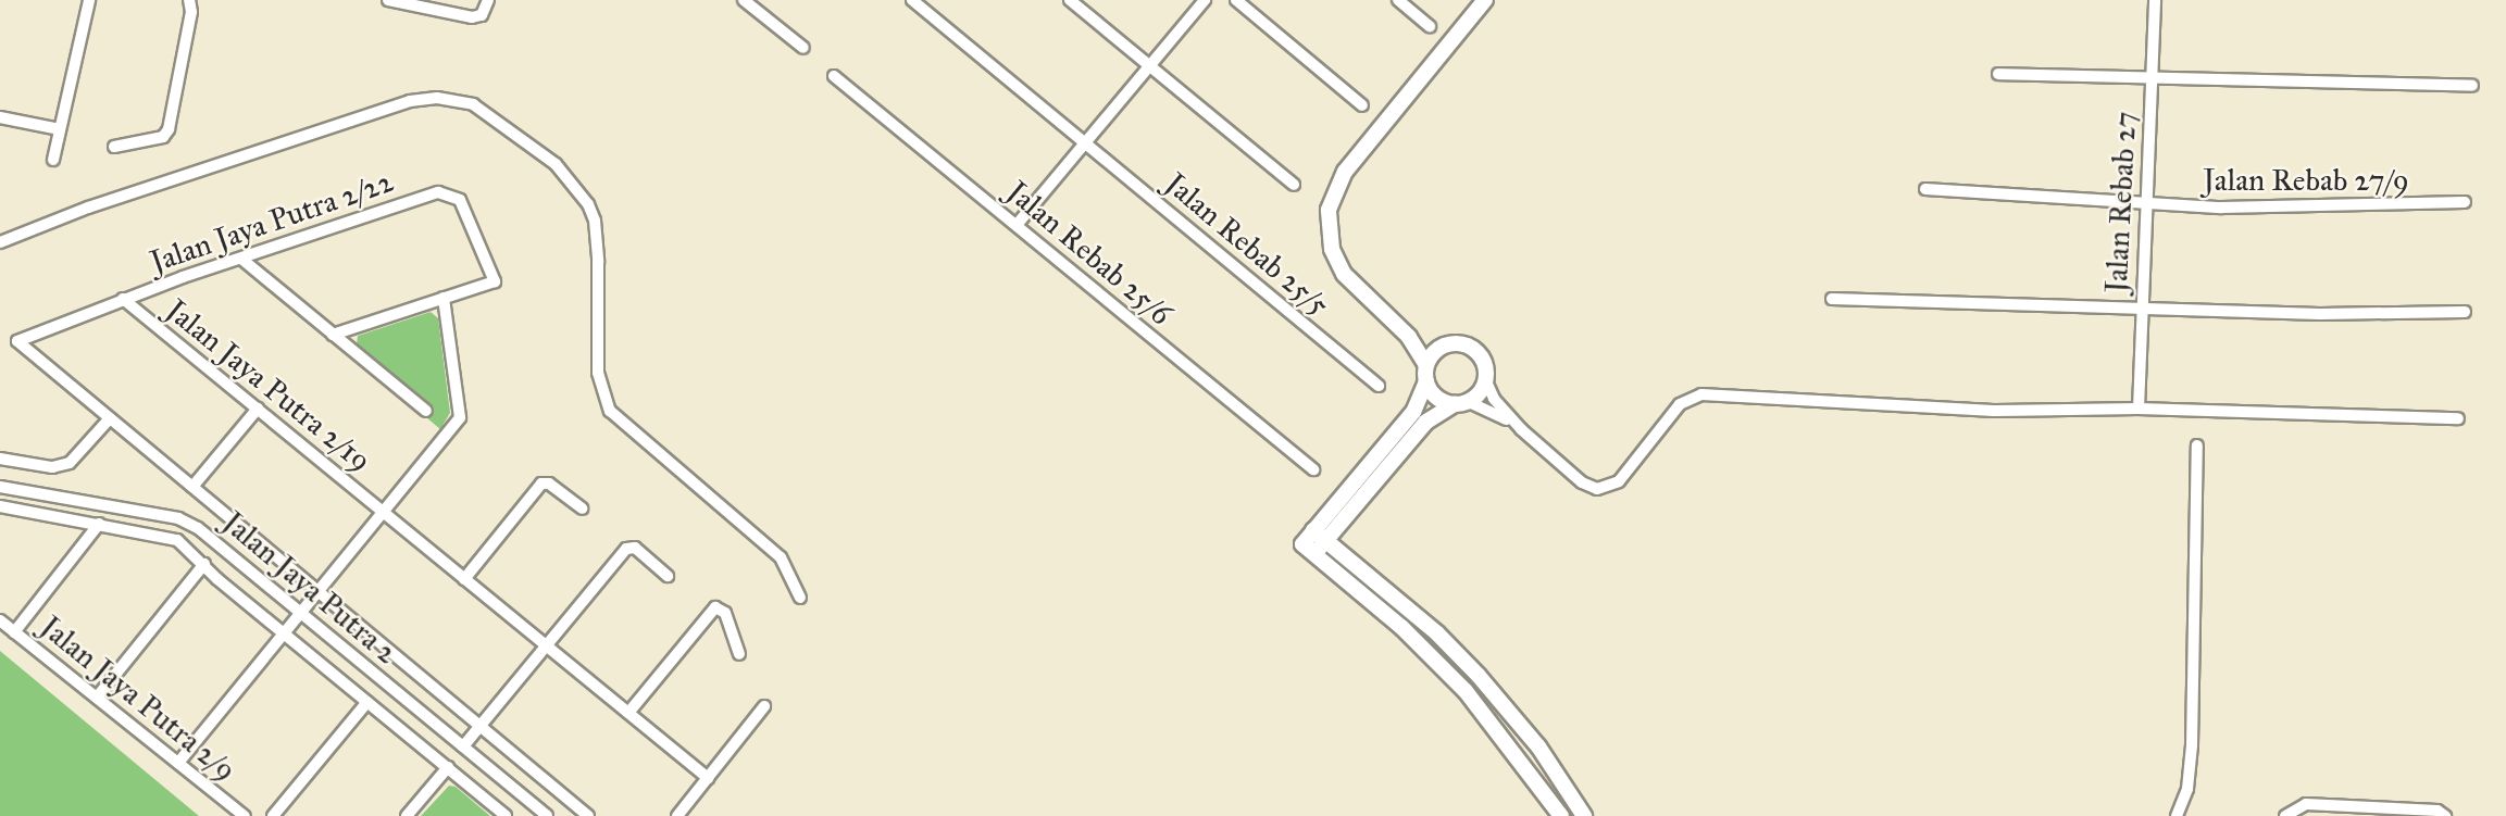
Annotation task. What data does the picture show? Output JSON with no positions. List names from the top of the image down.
{
  "streets": {
    "street": [
      "Jalan Rebab 27/9",
      "Jalan Rebab 27",
      "Jalan Jaya Putra 2/22",
      "Jalan Rebab 25/5",
      "Jalan Rebab 25/6",
      "Jalan Jaya Putra 2/19",
      "Jalan Jaya Putra 2",
      "Jalan Jaya Putra 2/9"
    ]
  },
  "crossings": [
    ["Jalan Rebab 27/9", "Jalan Rebab 27"],
    ["Jalan Jaya Putra 2/22", "Jalan Jaya Putra 2/19"]
  ]
}
